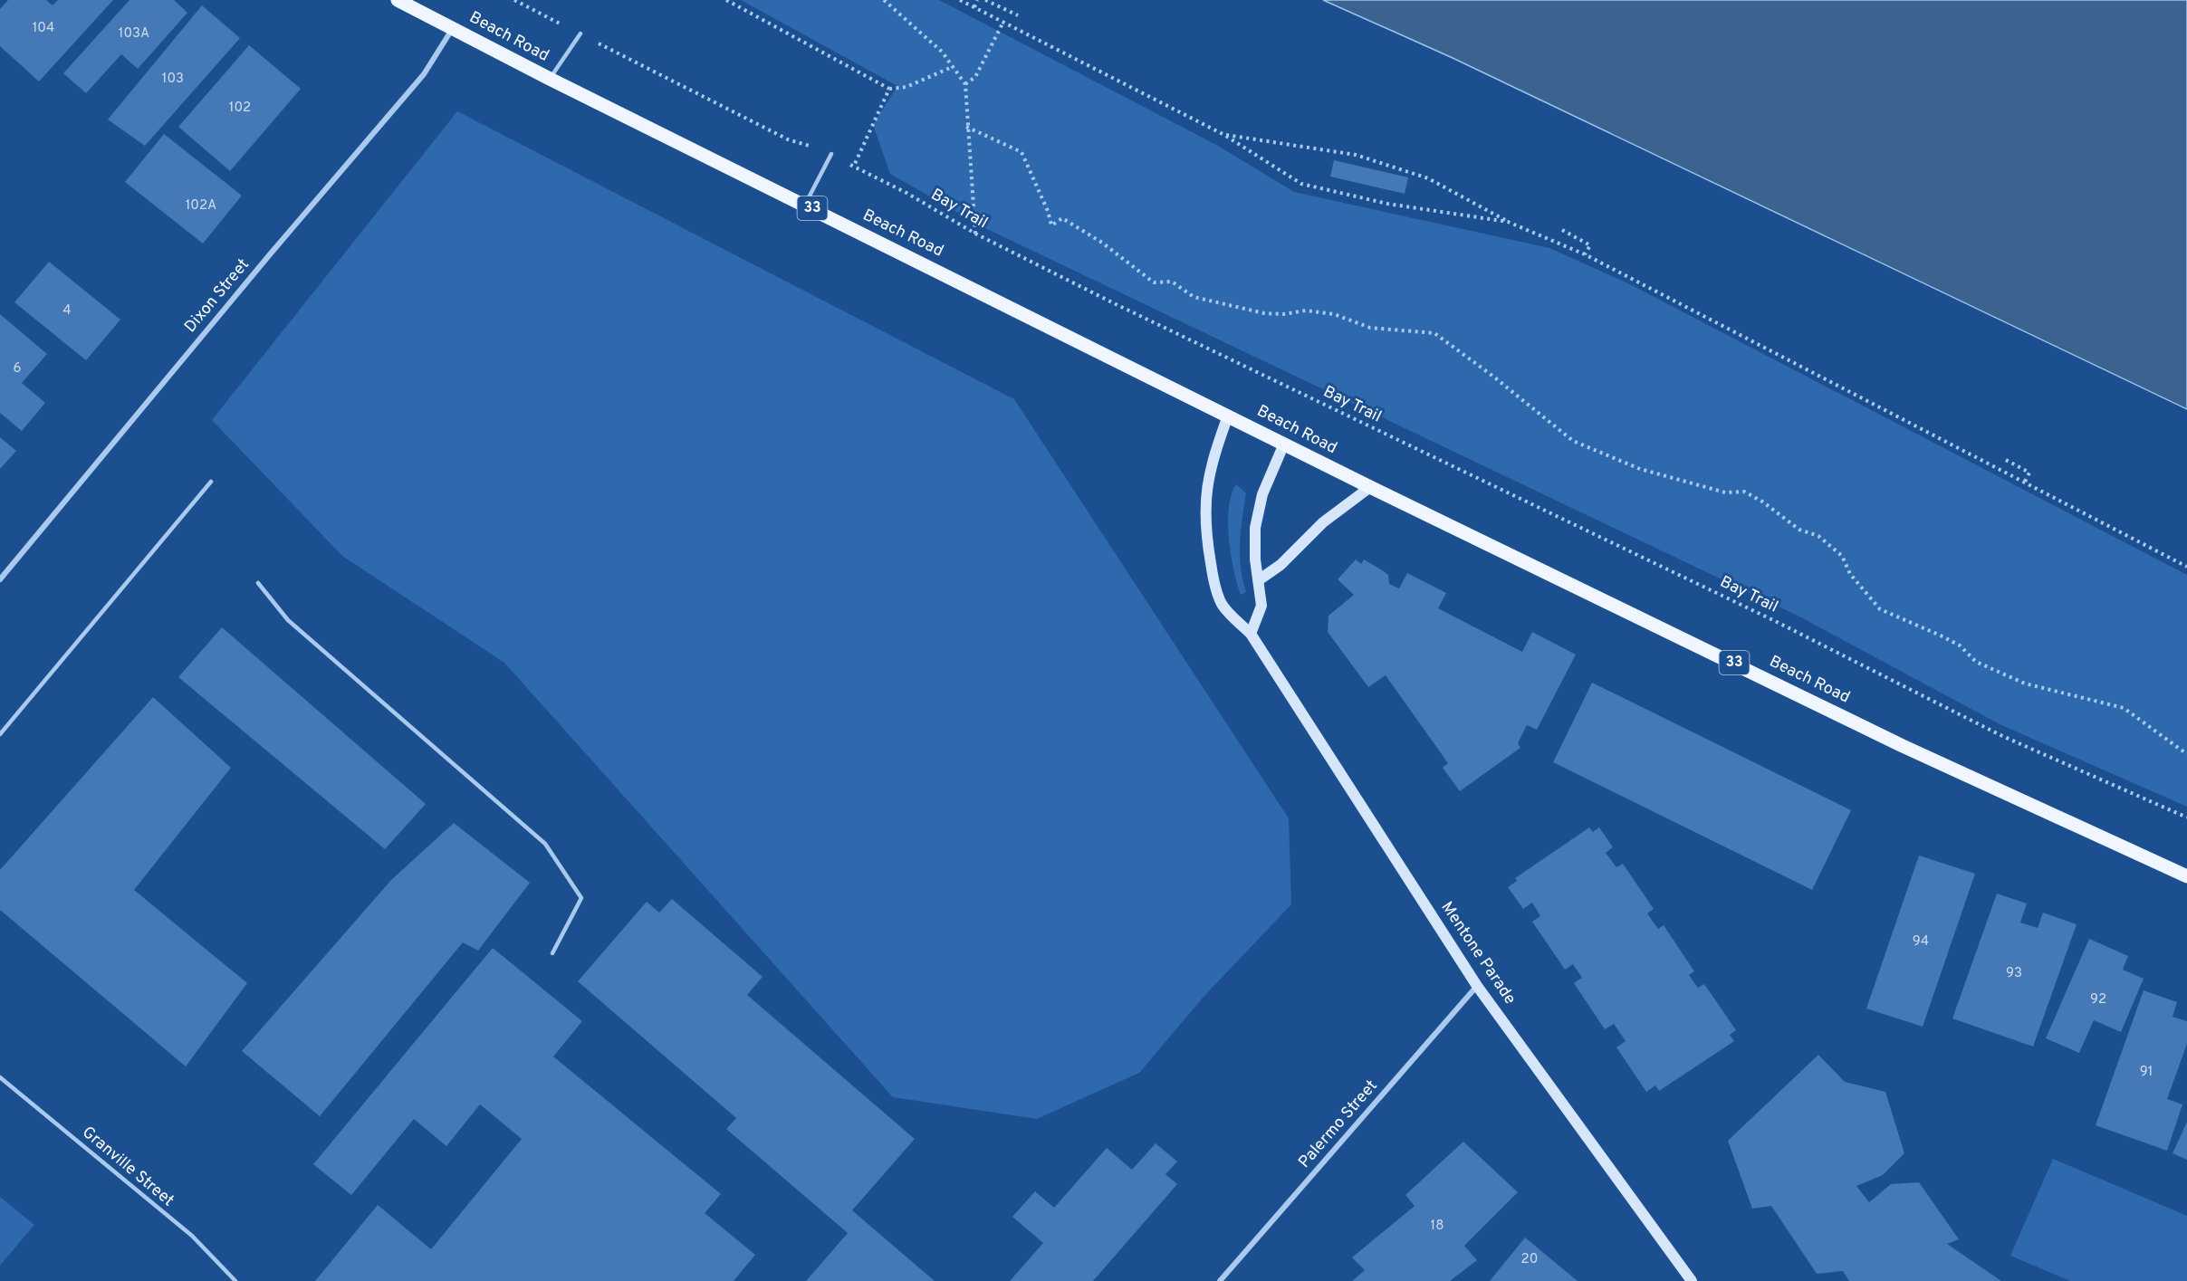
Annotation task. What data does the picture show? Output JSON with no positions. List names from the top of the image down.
{
  "streets": {
    "main road": ["Beach Road", "33"],
    "street": ["Dixon Street", "Mentone Parade", "Palermo Street"],
    "lane": ["Granville Street"],
    "path": ["Bay Trail"]
  },
  "crossings": [
    ["Beach Road", "Dixon Street"],
    ["Beach Road", "Mentone Parade"],
    ["Mentone Parade", "Palermo Street"]
  ],
  "house_numbers": [
    "104",
    "103A",
    "103",
    "102",
    "102A",
    "4",
    "6",
    "94",
    "93",
    "92",
    "91",
    "18",
    "20"
  ]
}
